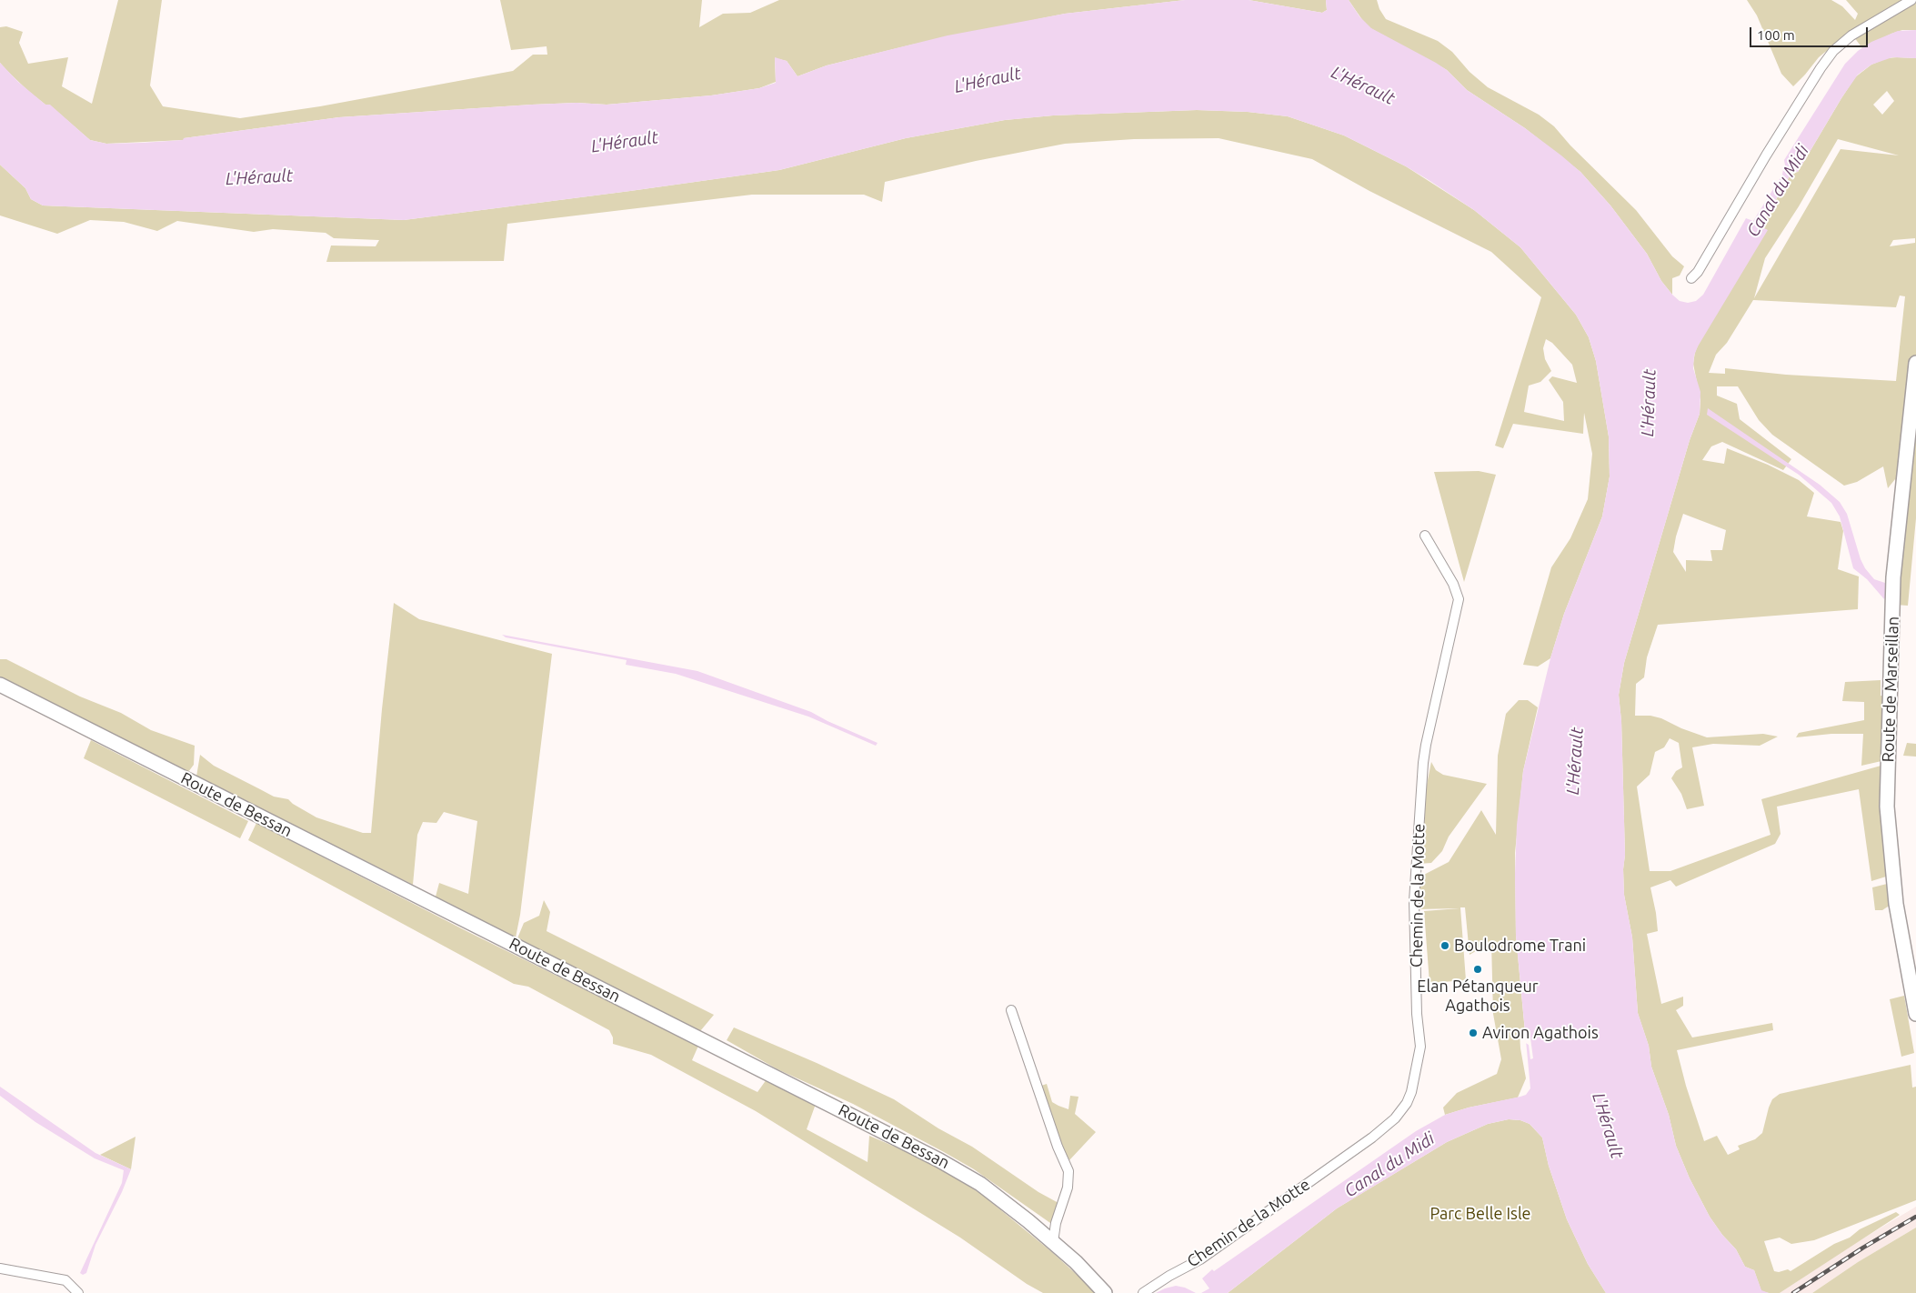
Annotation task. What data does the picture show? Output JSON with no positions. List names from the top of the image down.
{
  "streets": {
    "main road": ["Route de Marseillan", "Route de Bessan"],
    "street": ["Chemin de la Motte"]
  },
  "water": ["L'Hérault", "Canal du Midi"],
  "parks": ["Parc Belle Isle"],
  "places": ["Boulodrome Trani", "Elan Pétanqueur Agathois", "Aviron Agathois"],
  "scale_bar": "100 m"
}
